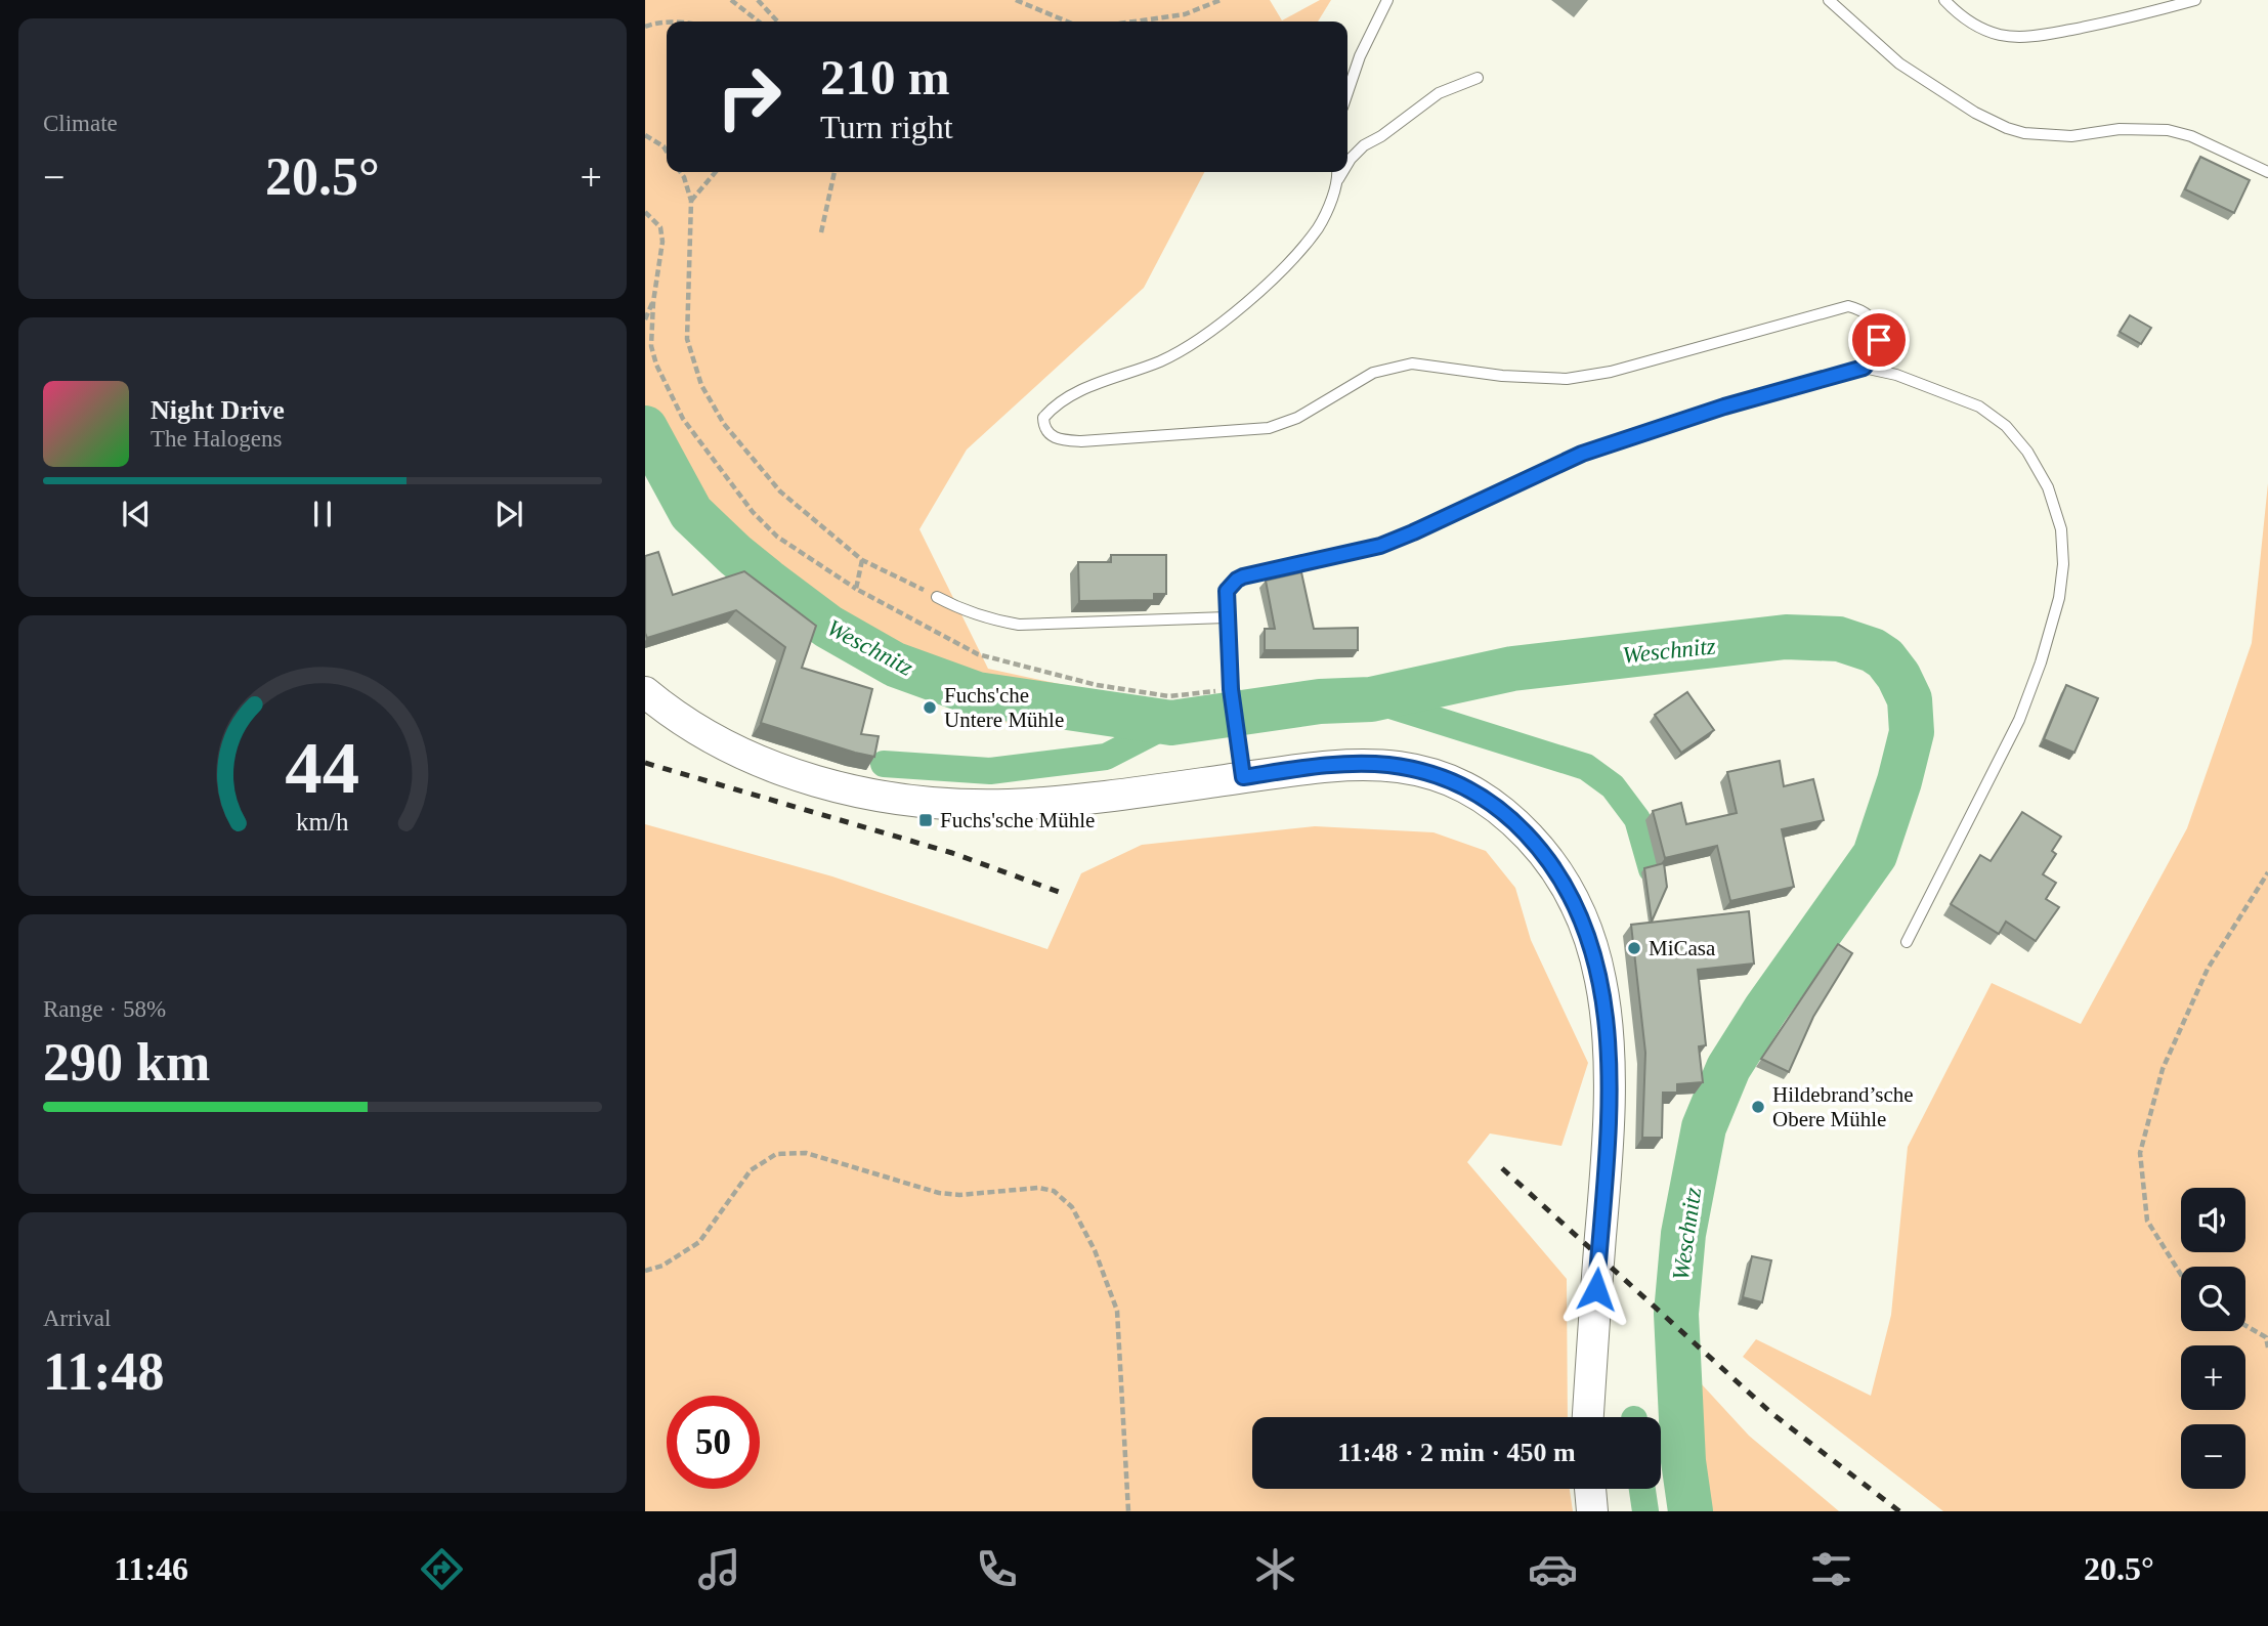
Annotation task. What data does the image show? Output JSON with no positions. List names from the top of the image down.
{
  "water": ["Weschnitz"],
  "places": {
    "other": ["Fuchs'che Untere Mühle", "MiCasa", "Hildebrand’sche Obere Mühle"],
    "transit": ["Fuchs'sche Mühle"]
  },
  "page": {
    "tile": [
      "Climate",
      ["Range · 58%", "290 km"],
      ["Arrival", "11:48"]
    ],
    "turn": ["210 m", "Turn right"],
    "heat": ["−", "20.5°", "+"],
    "song": ["Night Drive", "The Halogens"],
    "map_buttons": ["+", "−"],
    "limit": "50",
    "trip": "11:48 · 2 min · 450 m",
    "tabs": ["11:46", "20.5°"],
    "gauge": ["44", "km/h"]
  }
}
